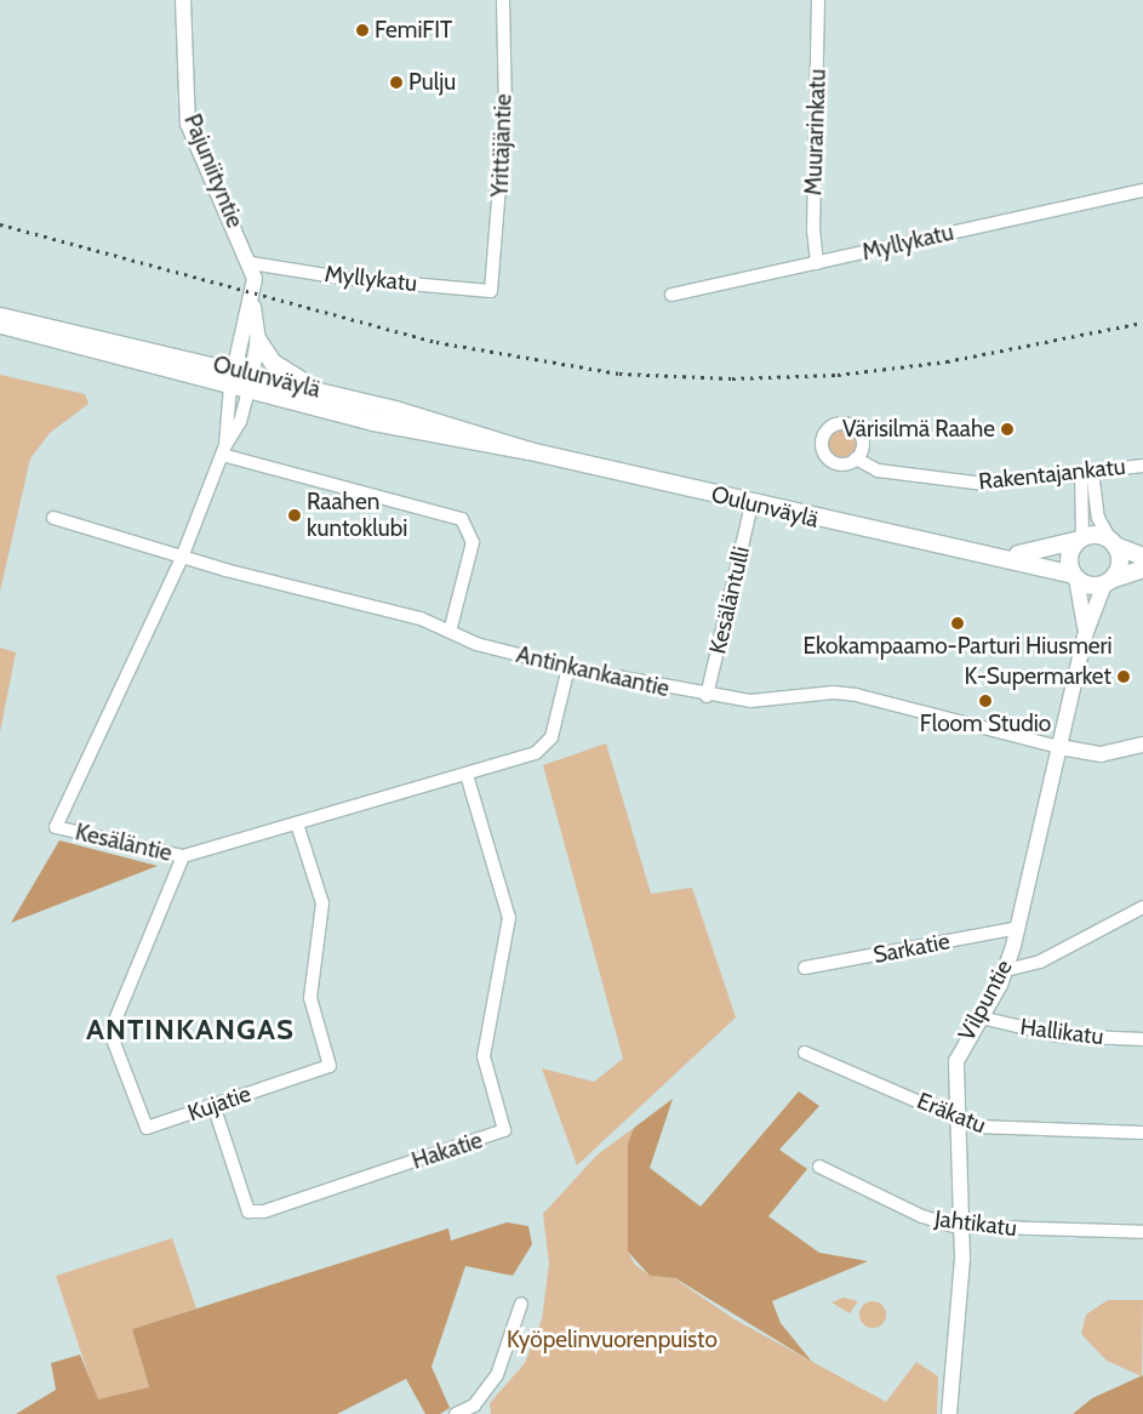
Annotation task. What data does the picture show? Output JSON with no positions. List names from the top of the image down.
{
  "streets": {
    "main road": ["Oulunväylä"],
    "street": [
      "Muurarinkatu",
      "Yrittäjäntie",
      "Pajuniityntie",
      "Myllykatu",
      "Rakentajankatu",
      "Kesäläntulli",
      "Antinkankaantie",
      "Kesäläntie",
      "Sarkatie",
      "Vilpuntie",
      "Hallikatu",
      "Kujatie",
      "Eräkatu",
      "Hakatie",
      "Jahtikatu"
    ]
  },
  "crossings": [
    ["Muurarinkatu", "Myllykatu"],
    ["Yrittäjäntie", "Myllykatu"],
    ["Pajuniityntie", "Myllykatu"],
    ["Pajuniityntie", "Oulunväylä"],
    ["Pajuniityntie", "Kesäläntie"],
    ["Oulunväylä", "Kesäläntulli"],
    ["Oulunväylä", "Kesäläntie"],
    ["Oulunväylä", "Vilpuntie"],
    ["Kesäläntulli", "Antinkankaantie"],
    ["Antinkankaantie", "Kesäläntie"],
    ["Antinkankaantie", "Vilpuntie"],
    ["Kesäläntie", "Kujatie"],
    ["Kesäläntie", "Hakatie"],
    ["Sarkatie", "Vilpuntie"],
    ["Vilpuntie", "Hallikatu"],
    ["Vilpuntie", "Eräkatu"],
    ["Vilpuntie", "Jahtikatu"],
    ["Kujatie", "Hakatie"]
  ],
  "districts": ["ANTINKANGAS"],
  "parks": ["Kyöpelinvuorenpuisto"],
  "places": [
    "FemiFIT",
    "Pulju",
    "Värisilmä Raahe",
    "Raahen kuntoklubi",
    "Ekokampaamo-Parturi Hiusmeri",
    "K-Supermarket",
    "Floom Studio"
  ]
}
